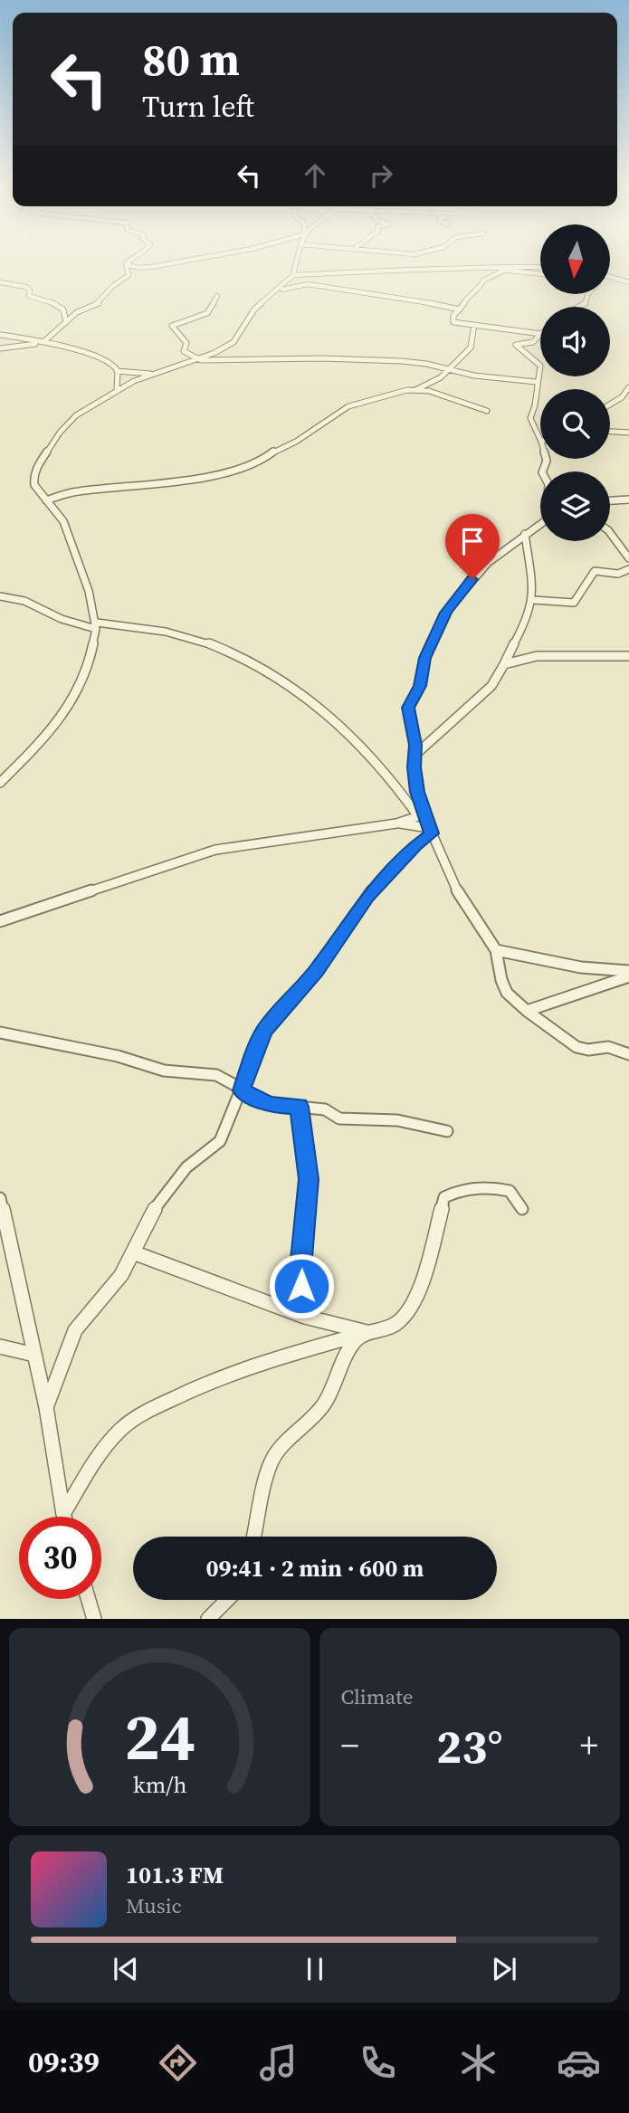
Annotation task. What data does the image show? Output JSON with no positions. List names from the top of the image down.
{
  "north": "bottom",
  "page": {
    "turn": ["80 m", "Turn left"],
    "limit": "30",
    "trip": "09:41 · 2 min · 600 m",
    "tile": "Climate",
    "heat": ["−", "23°", "+"],
    "song": ["101.3 FM", "Music"],
    "tabs": "09:39",
    "gauge": ["24", "km/h"]
  }
}
